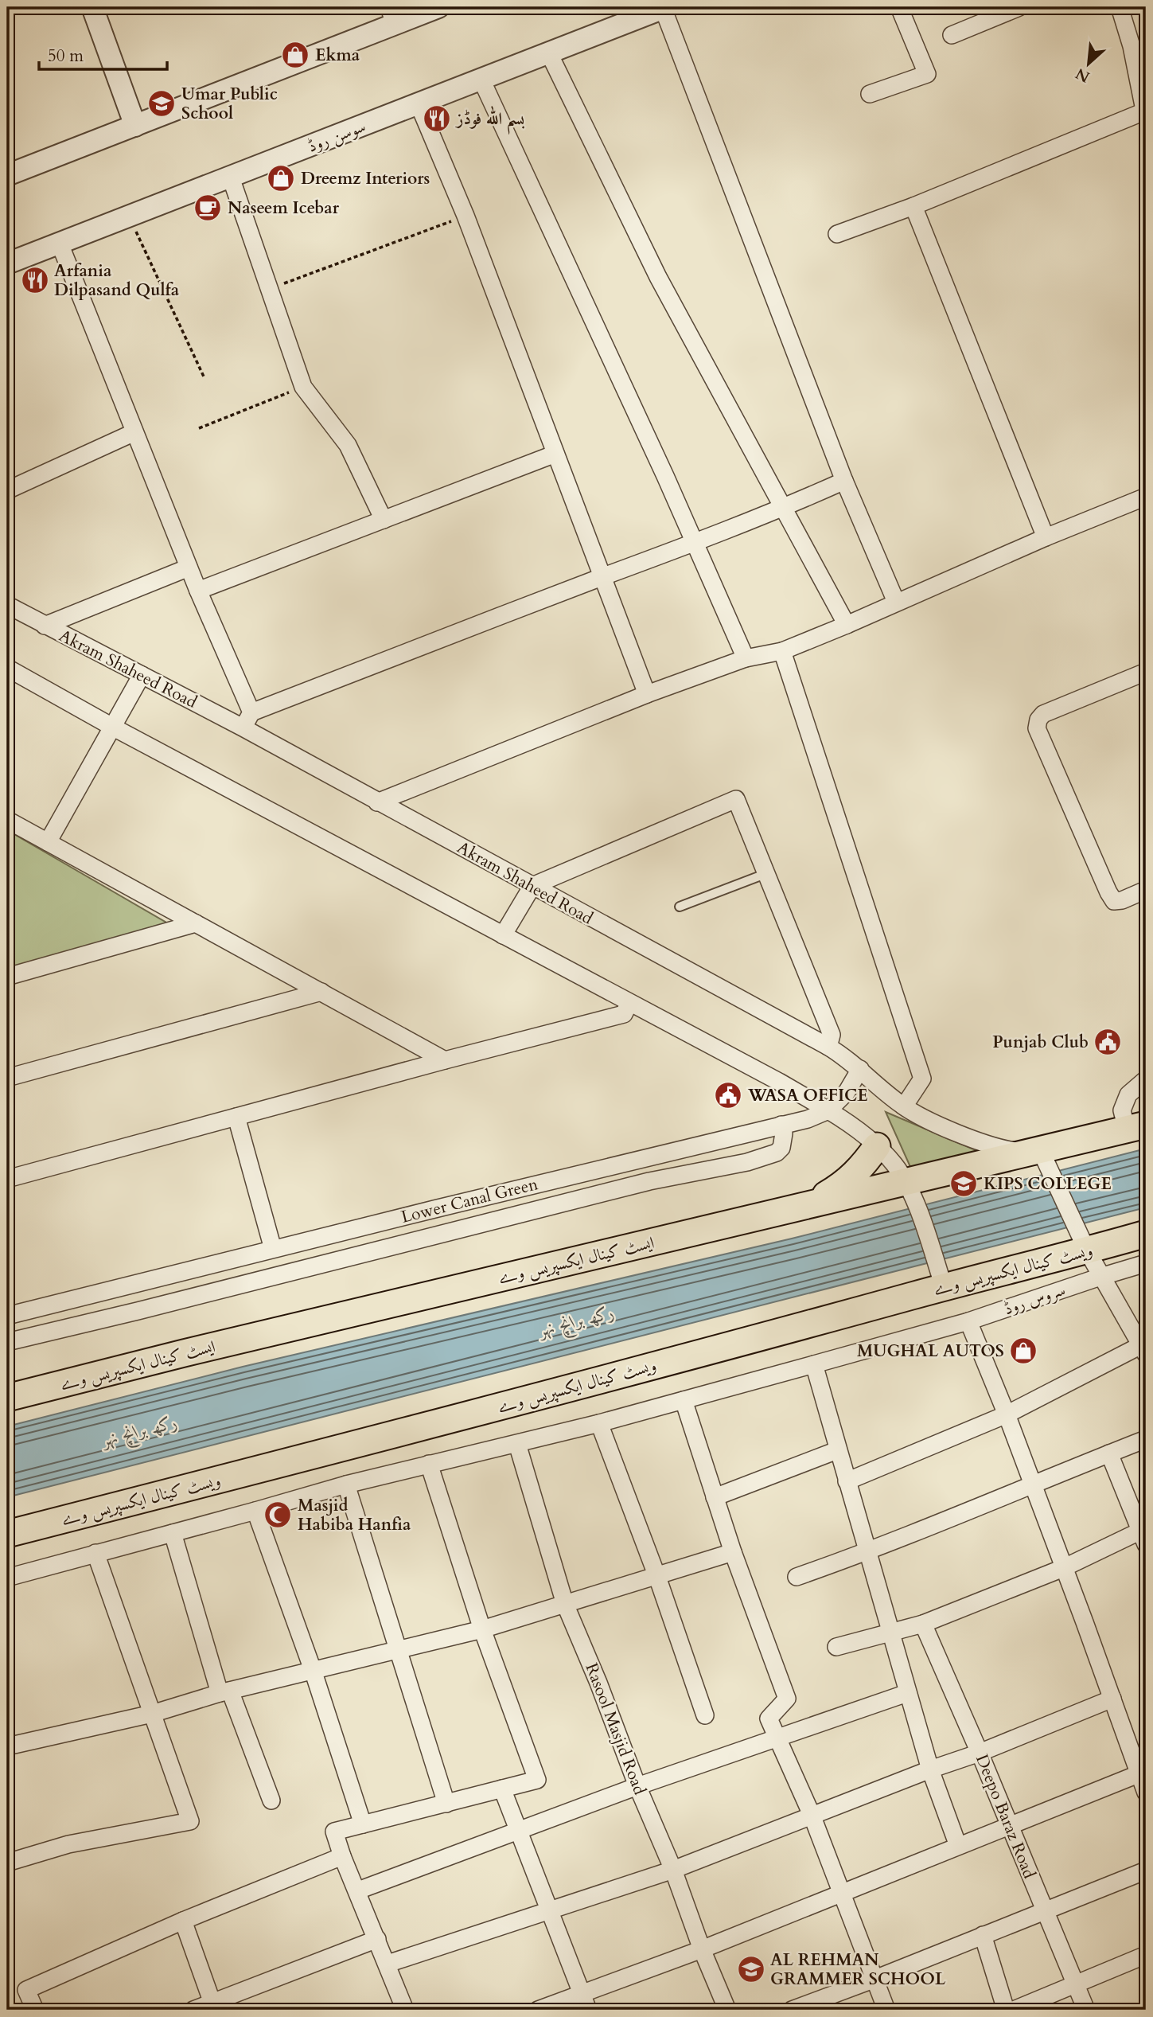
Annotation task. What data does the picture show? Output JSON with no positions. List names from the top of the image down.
{
  "streets": {
    "main road": ["ایسٹ کینال ایکسپریس وے", "ویسٹ کینال ایکسپریس وے"],
    "street": [
      "سوسن روڈ",
      "Akram Shaheed Road",
      "Lower Canal Green",
      "سروس روڈ",
      "Rasool Masjid Road",
      "Deepo Baraz Road"
    ]
  },
  "crossings": [
    ["Akram Shaheed Road", "ایسٹ کینال ایکسپریس وے"],
    ["سروس روڈ", "Rasool Masjid Road"]
  ],
  "water": ["رکھ برانچ نہر"],
  "places": {
    "shop": ["Ekma", "Dreemz Interiors", "MUGHAL AUTOS"],
    "school or university": ["Umar Public School", "KIPS COLLEGE", "AL REHMAN GRAMMER SCHOOL"],
    "restaurant": ["بسم اللہ فوڈز", "Arfania Dilpasand Qulfa"],
    "cafe": ["Naseem Icebar"],
    "public building": ["Punjab Club", "WASA OFFICE"],
    "mosque": ["Masjid Habiba Hanfia"]
  },
  "scale_bar": "50 m",
  "north": "bottom left"
}
